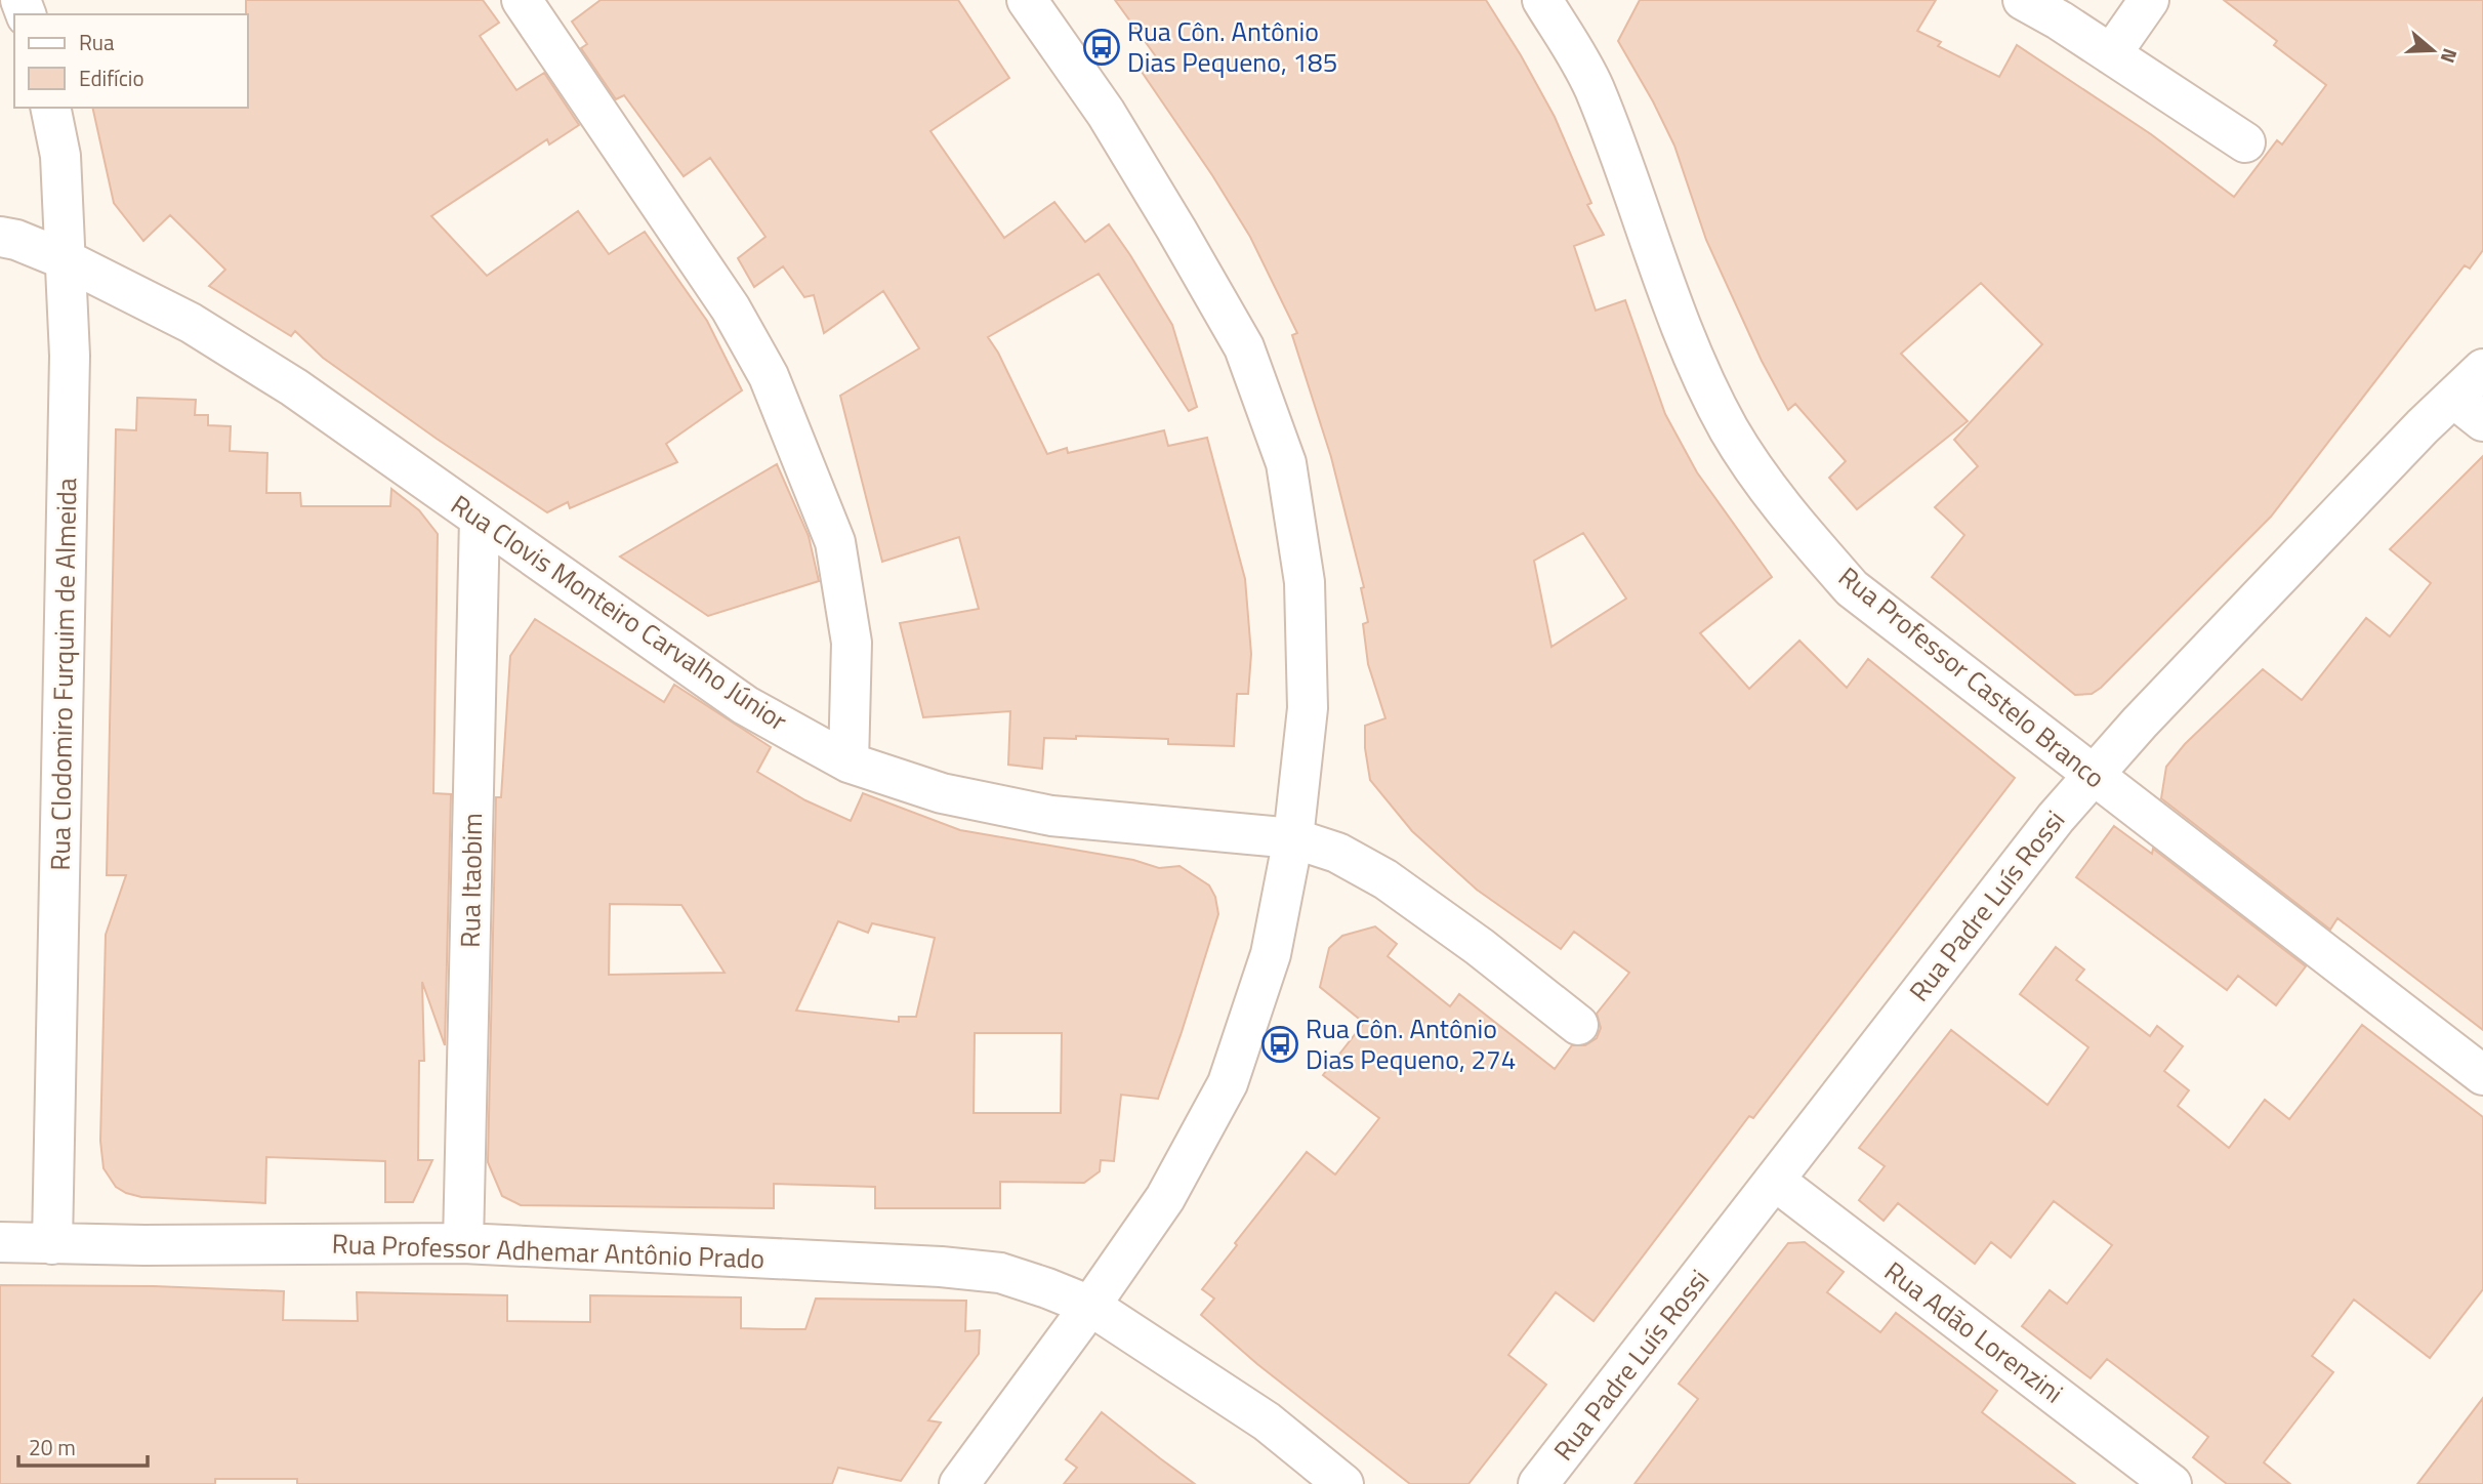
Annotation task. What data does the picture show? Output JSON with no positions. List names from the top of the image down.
{
  "streets": {
    "street": [
      "Rua Clovis Monteiro Carvalho Júnior",
      "Rua Clodomiro Furquim de Almeida",
      "Rua Professor Castelo Branco",
      "Rua Itaobim",
      "Rua Padre Luís Rossi",
      "Rua Professor Adhemar Antônio Prado",
      "Rua Adão Lorenzini"
    ]
  },
  "crossings": [
    ["Rua Clovis Monteiro Carvalho Júnior", "Rua Clodomiro Furquim de Almeida"],
    ["Rua Clovis Monteiro Carvalho Júnior", "Rua Itaobim"],
    ["Rua Clodomiro Furquim de Almeida", "Rua Professor Adhemar Antônio Prado"],
    ["Rua Professor Castelo Branco", "Rua Padre Luís Rossi"],
    ["Rua Itaobim", "Rua Professor Adhemar Antônio Prado"],
    ["Rua Padre Luís Rossi", "Rua Adão Lorenzini"]
  ],
  "places": {
    "bus stop": ["Rua Côn. Antônio Dias Pequeno, 185", "Rua Côn. Antônio Dias Pequeno, 274"]
  },
  "legend": ["Rua", "Edifício"],
  "scale_bar": "20 m",
  "north": "right"
}
